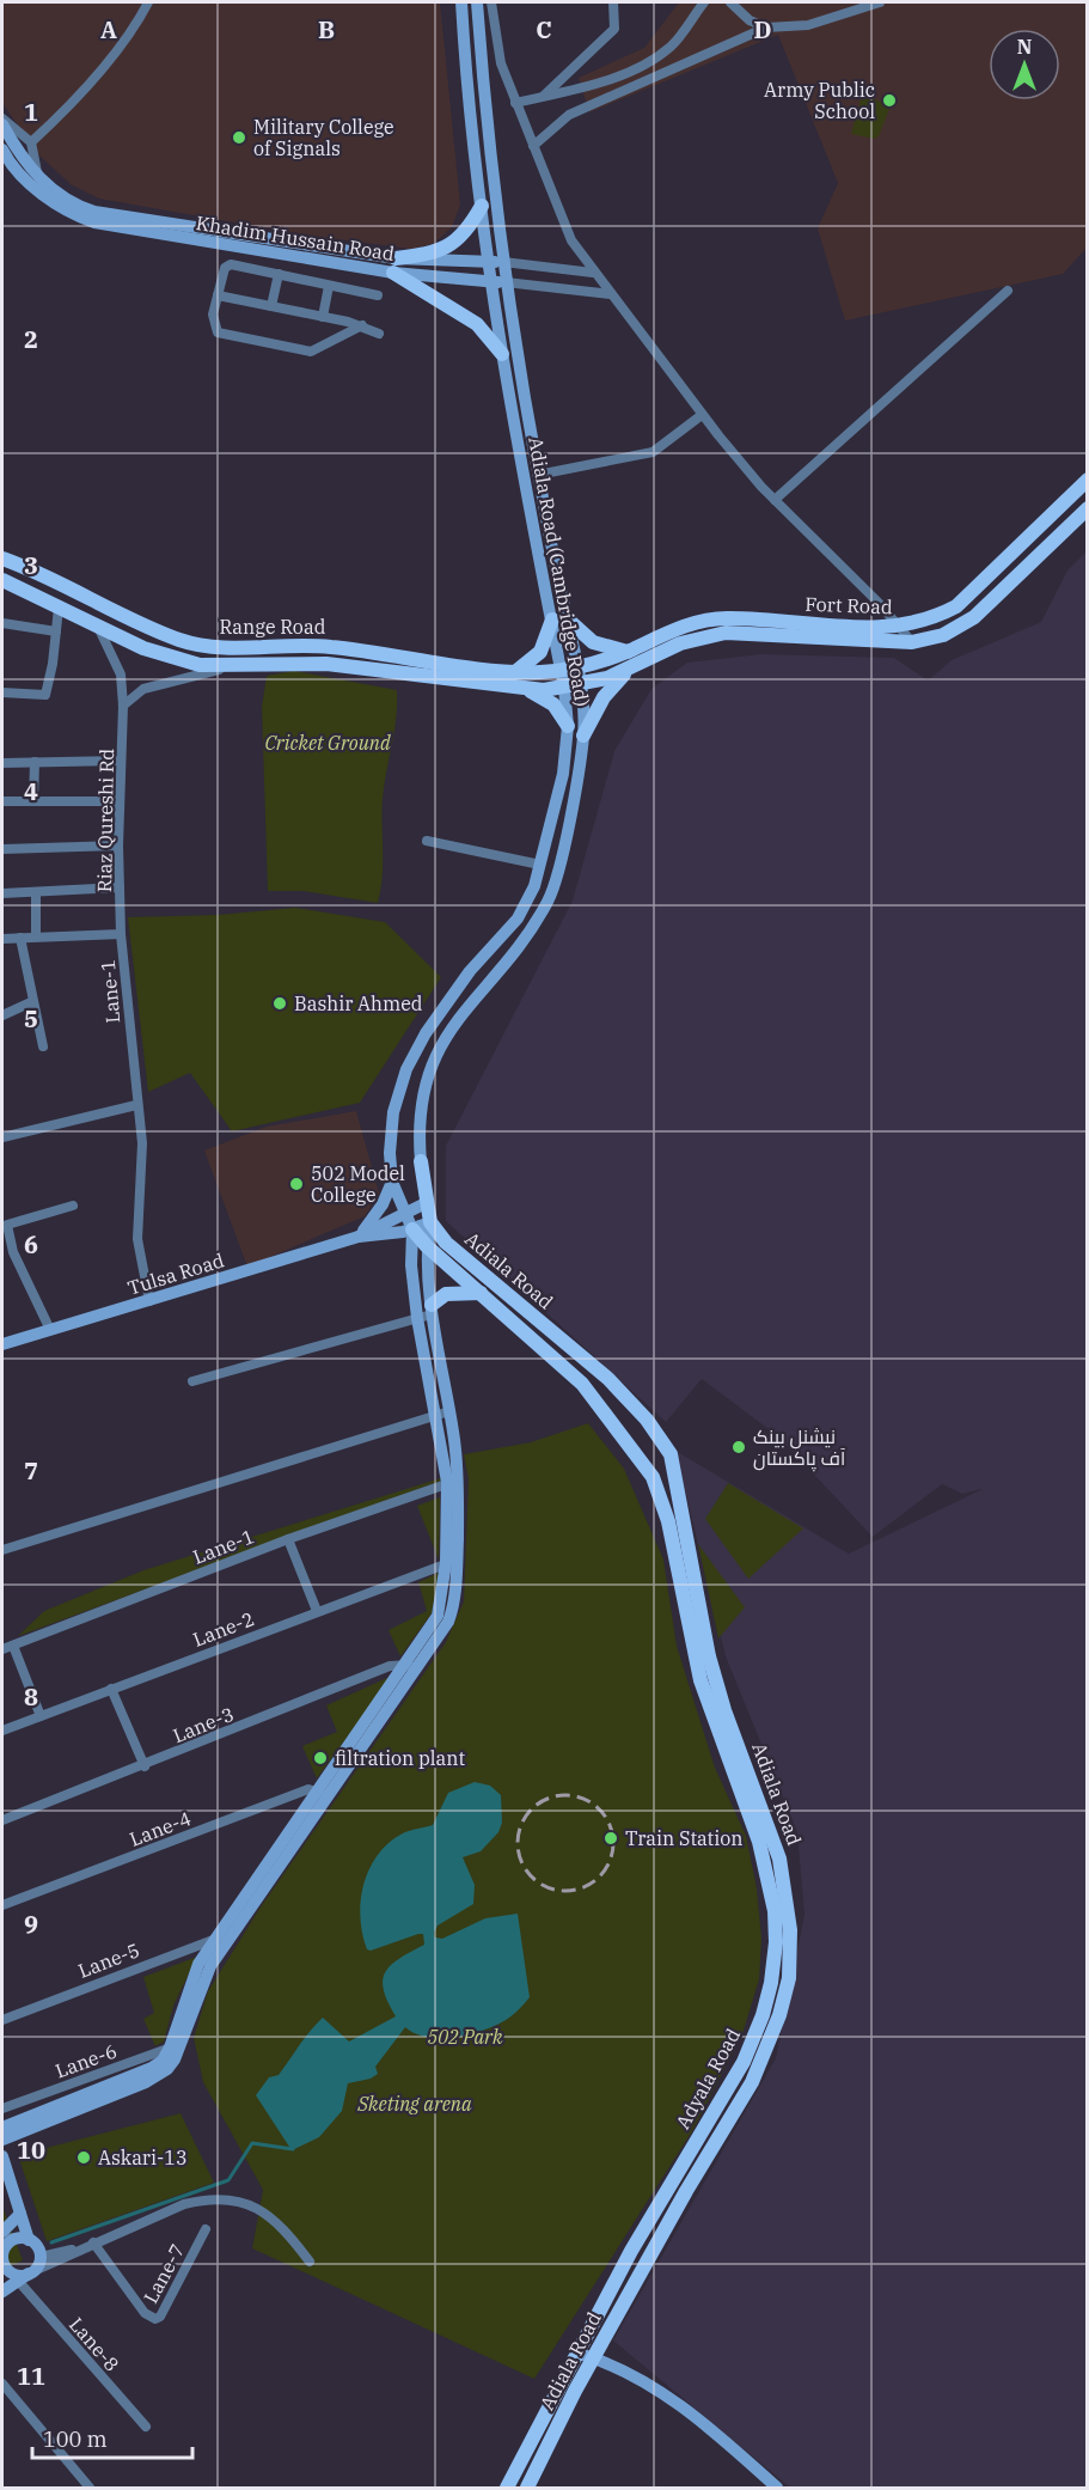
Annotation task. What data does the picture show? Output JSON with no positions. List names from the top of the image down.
{
  "streets": {
    "main road": [
      "Khadim Hussain Road",
      "Adiala Road (Cambridge Road)",
      "Fort Road",
      "Range Road",
      "Adiala Road",
      "Tulsa Road",
      "Adyala Road"
    ],
    "street": [
      "Riaz Qureshi Rd",
      "Lane-1",
      "Lane-2",
      "Lane-3",
      "Lane-4",
      "Lane-5",
      "Lane-6",
      "Lane-7",
      "Lane-8"
    ]
  },
  "crossings": [
    ["Khadim Hussain Road", "Adiala Road (Cambridge Road)"],
    ["Adiala Road (Cambridge Road)", "Fort Road"],
    ["Adiala Road (Cambridge Road)", "Range Road"],
    ["Adiala Road (Cambridge Road)", "Adiala Road"],
    ["Adiala Road (Cambridge Road)", "Tulsa Road"],
    ["Fort Road", "Range Road"],
    ["Riaz Qureshi Rd", "Lane-1"],
    ["Lane-1", "Tulsa Road"],
    ["Adiala Road", "Tulsa Road"],
    ["Adiala Road", "Adyala Road"]
  ],
  "parks": ["Cricket Ground", "502 Park", "Sketing arena"],
  "places": [
    "Army Public School",
    "Military College of Signals",
    "Bashir Ahmed",
    "502 Model College",
    "نیشنل بینک آف پاکستان",
    "filtration plant",
    "Train Station",
    "Askari-13"
  ],
  "scale_bar": "100 m",
  "north": "top",
  "grid": {
    "columns": [
      "A",
      "B",
      "C",
      "D"
    ],
    "rows": [
      "1",
      "2",
      "3",
      "4",
      "5",
      "6",
      "7",
      "8",
      "9",
      "10",
      "11"
    ]
  }
}
